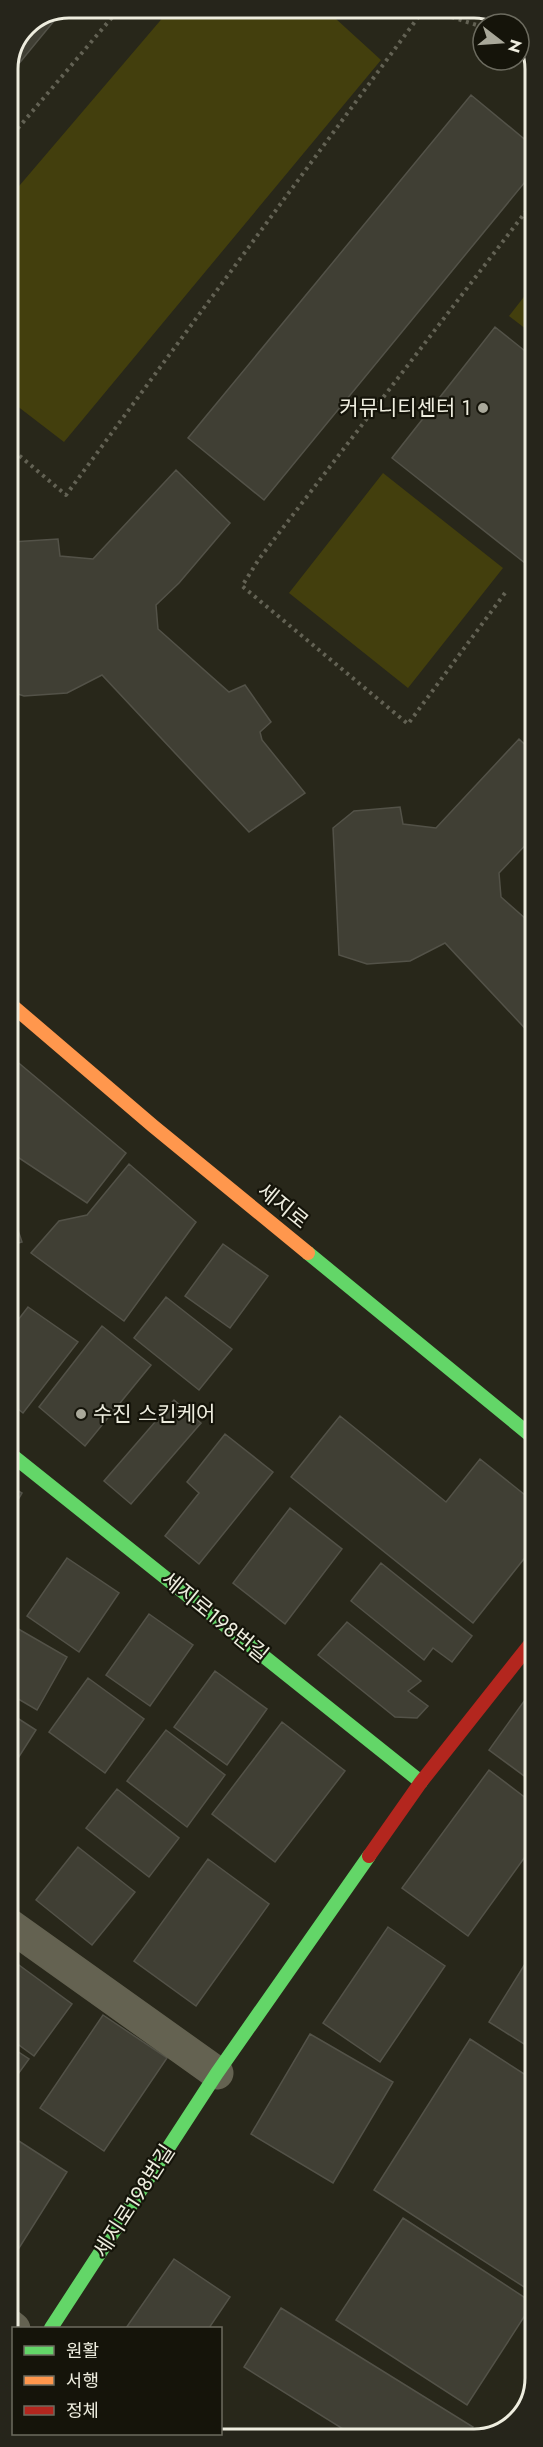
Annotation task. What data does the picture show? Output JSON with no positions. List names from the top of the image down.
{
  "streets": {
    "street": ["세지로", "세지로198번길"]
  },
  "places": ["커뮤니티센터 1", "수진 스킨케어"],
  "legend": ["원활", "서행", "정체"],
  "north": "right"
}
